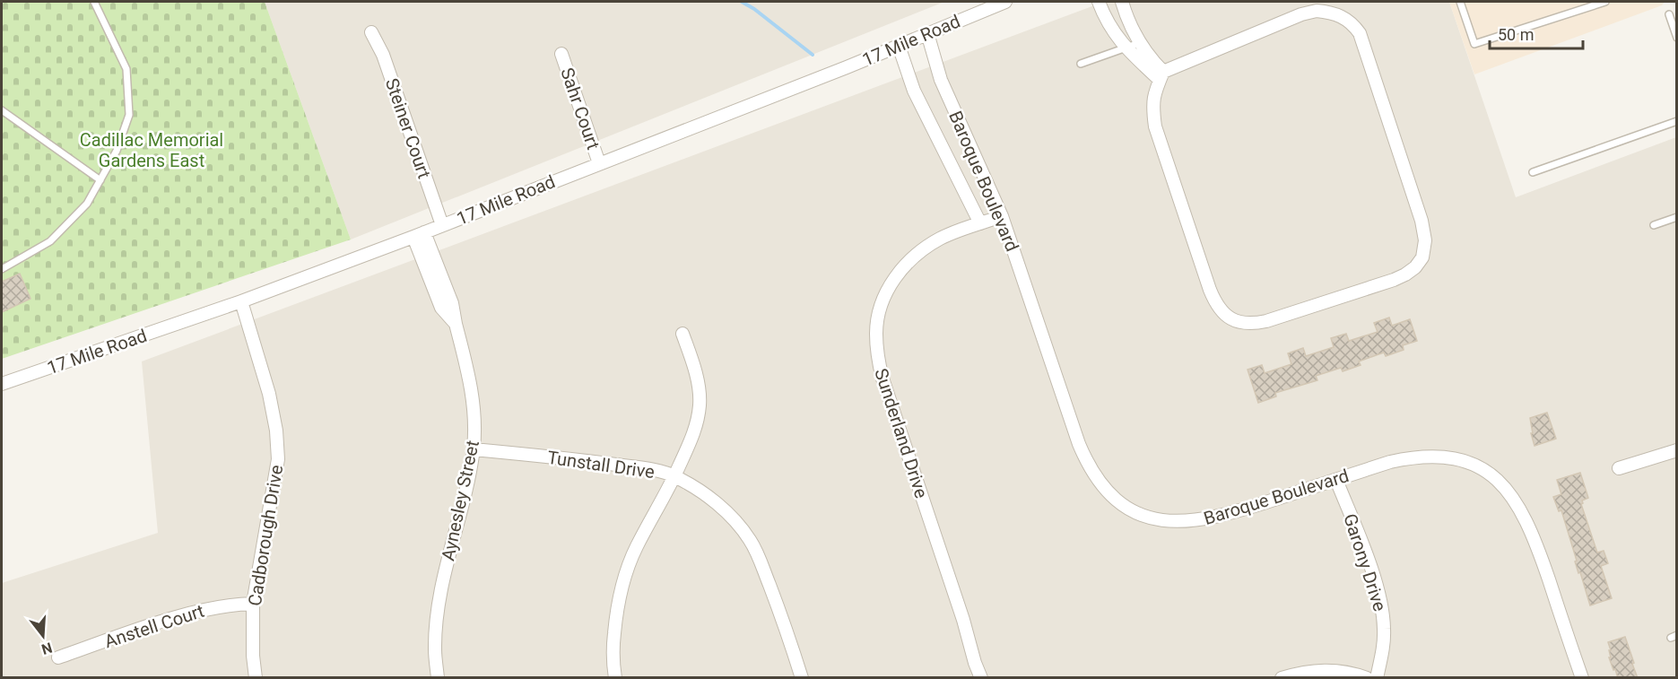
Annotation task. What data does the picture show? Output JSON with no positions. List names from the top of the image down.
{
  "streets": {
    "street": [
      "17 Mile Road",
      "Sahr Court",
      "Steiner Court",
      "Baroque Boulevard",
      "Sunderland Drive",
      "Tunstall Drive",
      "Aynesley Street",
      "Cadborough Drive",
      "Garony Drive",
      "Anstell Court"
    ]
  },
  "crossings": [
    ["17 Mile Road", "Sahr Court"],
    ["17 Mile Road", "Steiner Court"],
    ["17 Mile Road", "Baroque Boulevard"],
    ["17 Mile Road", "Aynesley Street"],
    ["17 Mile Road", "Cadborough Drive"],
    ["Baroque Boulevard", "Sunderland Drive"],
    ["Baroque Boulevard", "Garony Drive"],
    ["Tunstall Drive", "Aynesley Street"],
    ["Cadborough Drive", "Anstell Court"]
  ],
  "parks": ["Cadillac Memorial Gardens East"],
  "scale_bar": "50 m",
  "north": "bottom"
}
